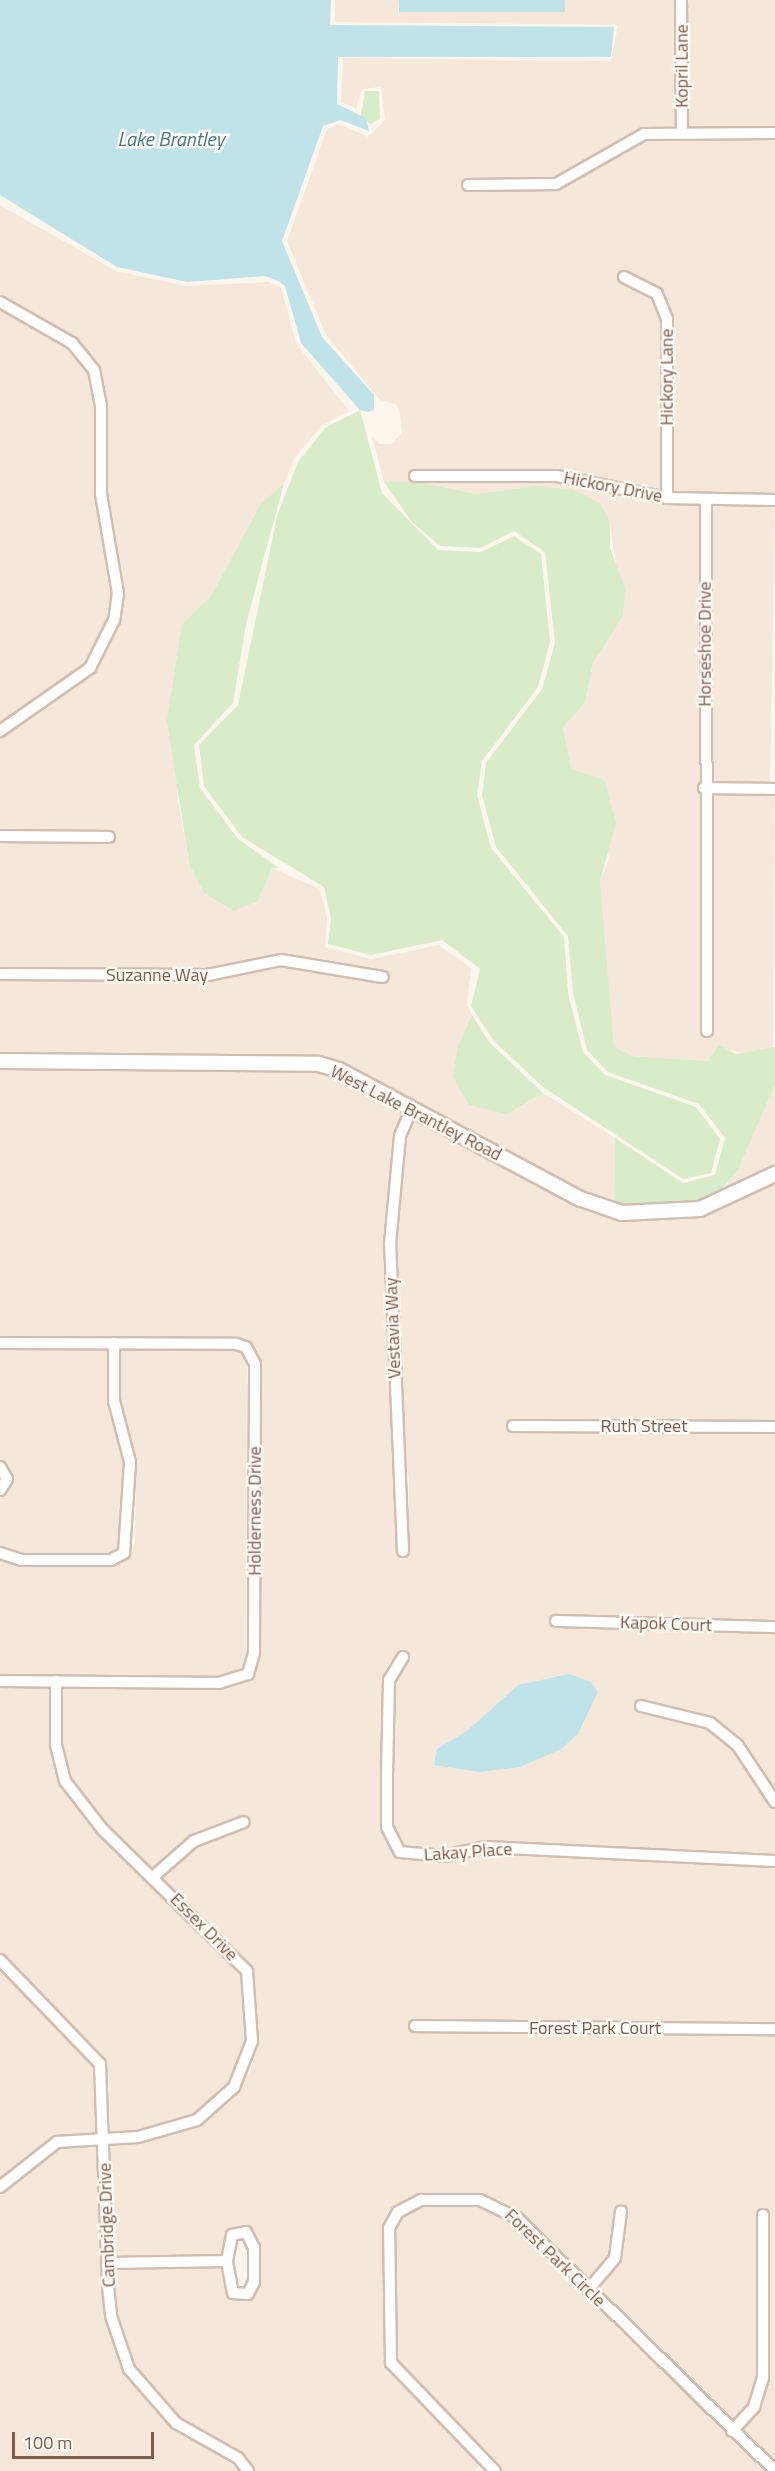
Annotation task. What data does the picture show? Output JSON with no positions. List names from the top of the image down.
{
  "streets": {
    "street": [
      "Kopril Lane",
      "Hickory Lane",
      "Hickory Drive",
      "Horseshoe Drive",
      "Suzanne Way",
      "West Lake Brantley Road",
      "Vestavia Way",
      "Ruth Street",
      "Holderness Drive",
      "Kapok Court",
      "Lakay Place",
      "Essex Drive",
      "Forest Park Court",
      "Cambridge Drive",
      "Forest Park Circle"
    ]
  },
  "crossings": [
    ["Hickory Lane", "Hickory Drive"],
    ["Hickory Drive", "Horseshoe Drive"],
    ["West Lake Brantley Road", "Vestavia Way"],
    ["Holderness Drive", "Essex Drive"],
    ["Essex Drive", "Cambridge Drive"]
  ],
  "water": ["Lake Brantley"],
  "scale_bar": "100 m"
}
